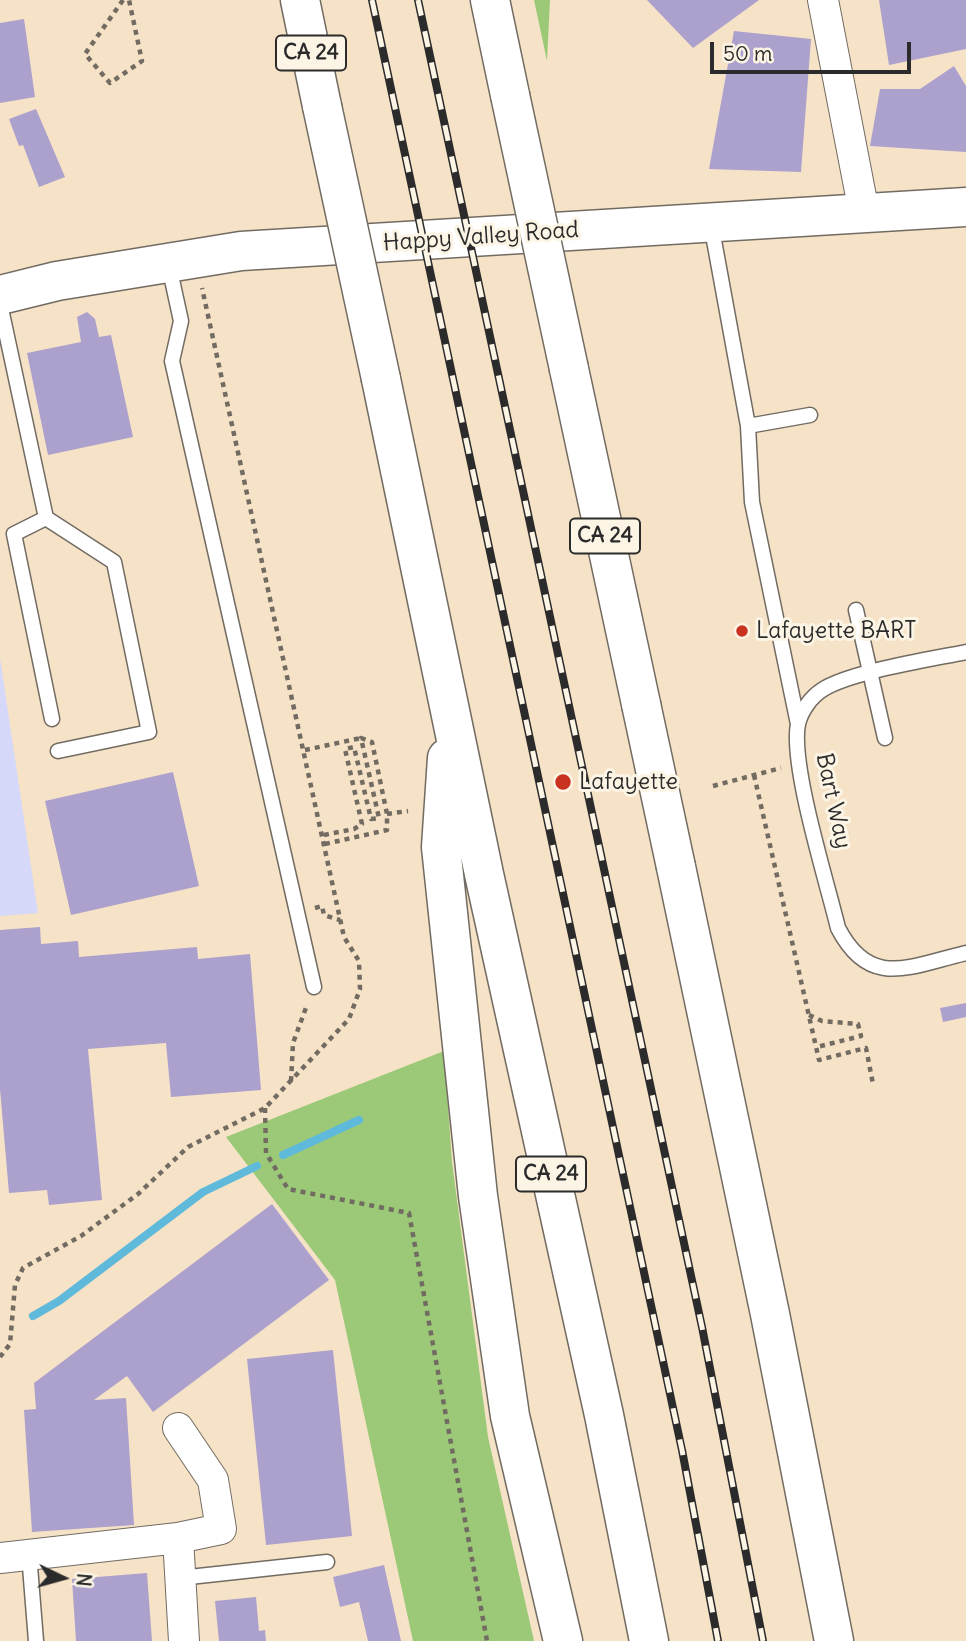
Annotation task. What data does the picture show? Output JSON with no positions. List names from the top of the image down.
{
  "streets": {
    "main road": ["CA 24", "Happy Valley Road"],
    "lane": ["Bart Way"]
  },
  "places": ["Lafayette BART", "Lafayette"],
  "scale_bar": "50 m",
  "north": "right"
}
